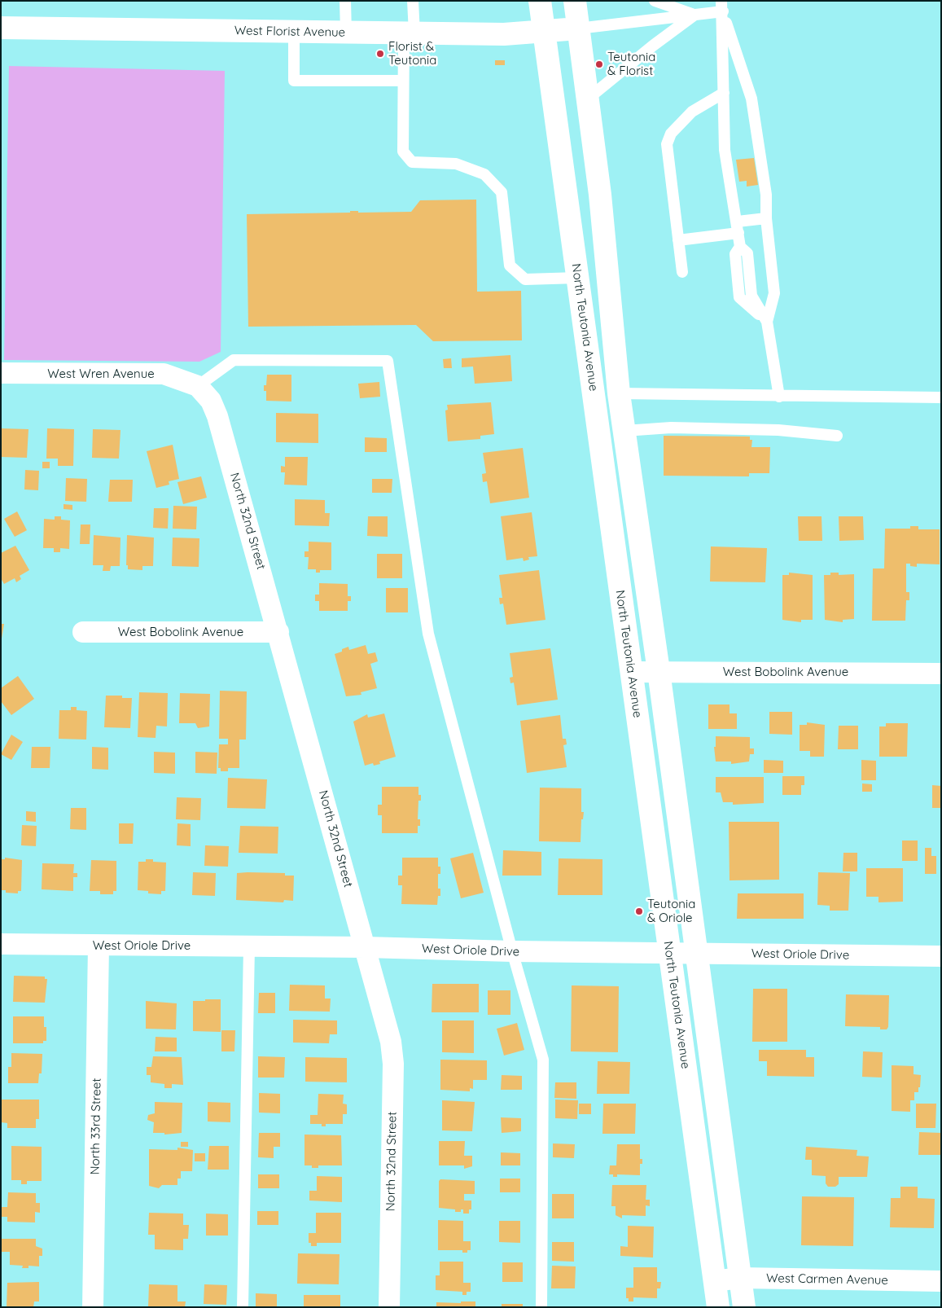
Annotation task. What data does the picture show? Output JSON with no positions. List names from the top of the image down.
{
  "streets": {
    "main road": ["West Florist Avenue", "North Teutonia Avenue"],
    "street": [
      "West Wren Avenue",
      "North 32nd Street",
      "West Bobolink Avenue",
      "West Oriole Drive",
      "North 33rd Street",
      "West Carmen Avenue"
    ]
  },
  "crossings": [
    ["West Florist Avenue", "North Teutonia Avenue"],
    ["North Teutonia Avenue", "West Bobolink Avenue"],
    ["North Teutonia Avenue", "West Oriole Drive"],
    ["North Teutonia Avenue", "West Carmen Avenue"],
    ["West Wren Avenue", "North 32nd Street"],
    ["North 32nd Street", "West Bobolink Avenue"],
    ["North 32nd Street", "West Oriole Drive"],
    ["West Oriole Drive", "North 33rd Street"]
  ],
  "places": ["Florist & Teutonia", "Teutonia & Florist", "Teutonia & Oriole"]
}
